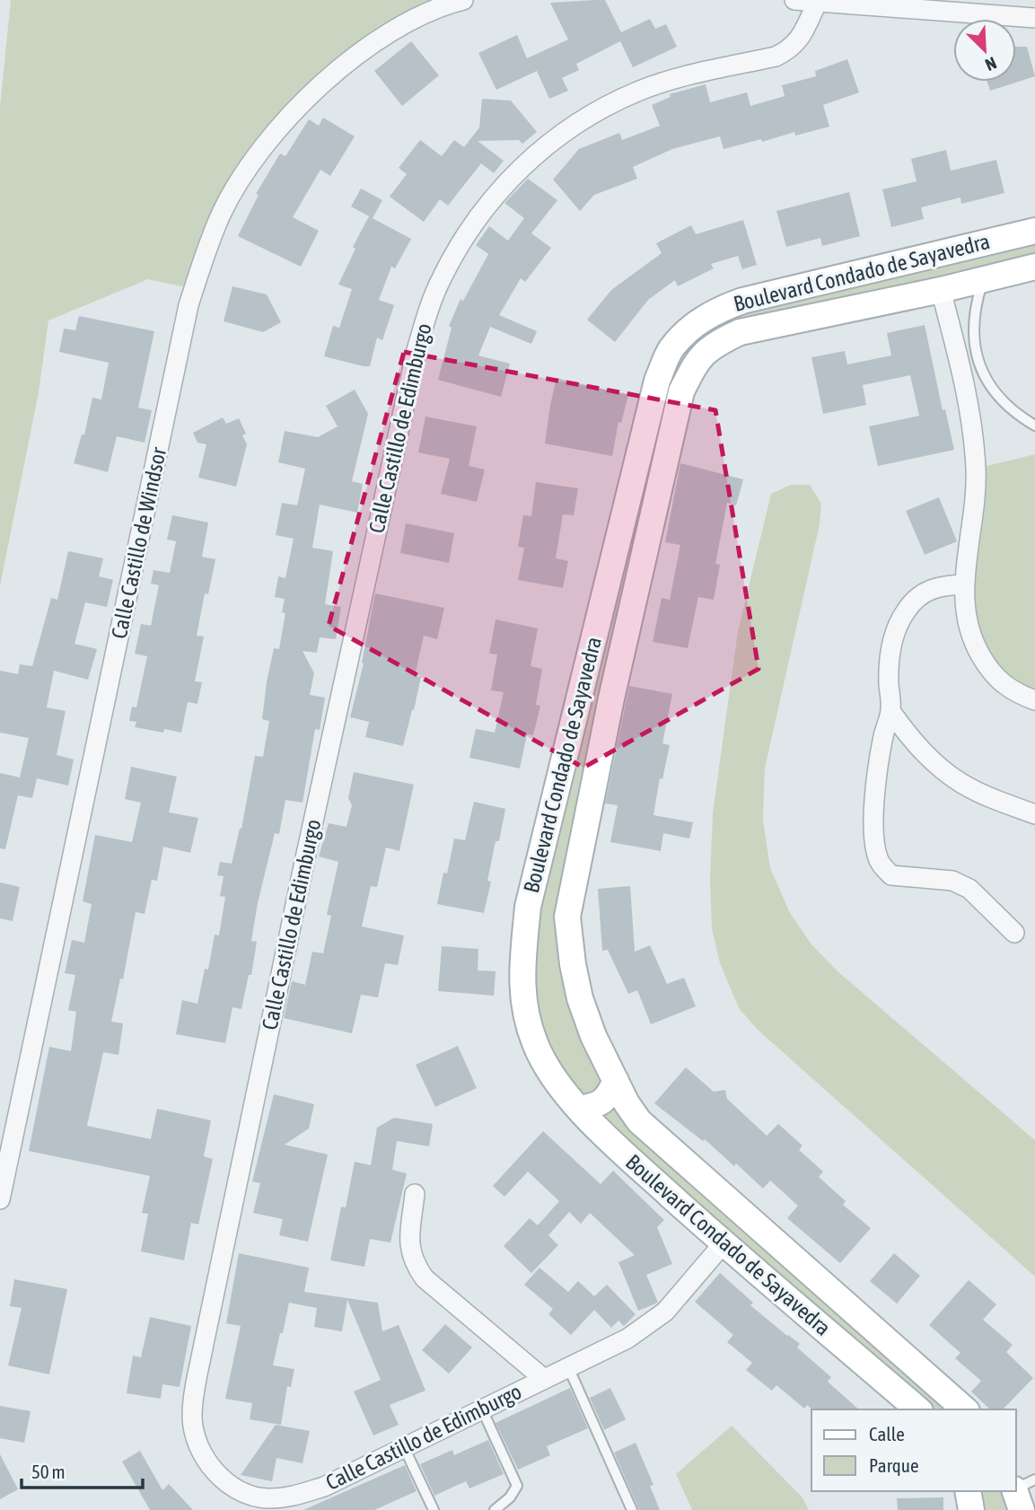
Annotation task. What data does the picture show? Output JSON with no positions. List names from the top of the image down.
{
  "streets": {
    "street": ["Boulevard Condado de Sayavedra", "Calle Castillo de Edimburgo", "Calle Castillo de Windsor"]
  },
  "crossings": [
    ["Boulevard Condado de Sayavedra", "Calle Castillo de Edimburgo"]
  ],
  "legend": ["Calle", "Parque"],
  "scale_bar": "50 m",
  "north": "bottom right"
}
